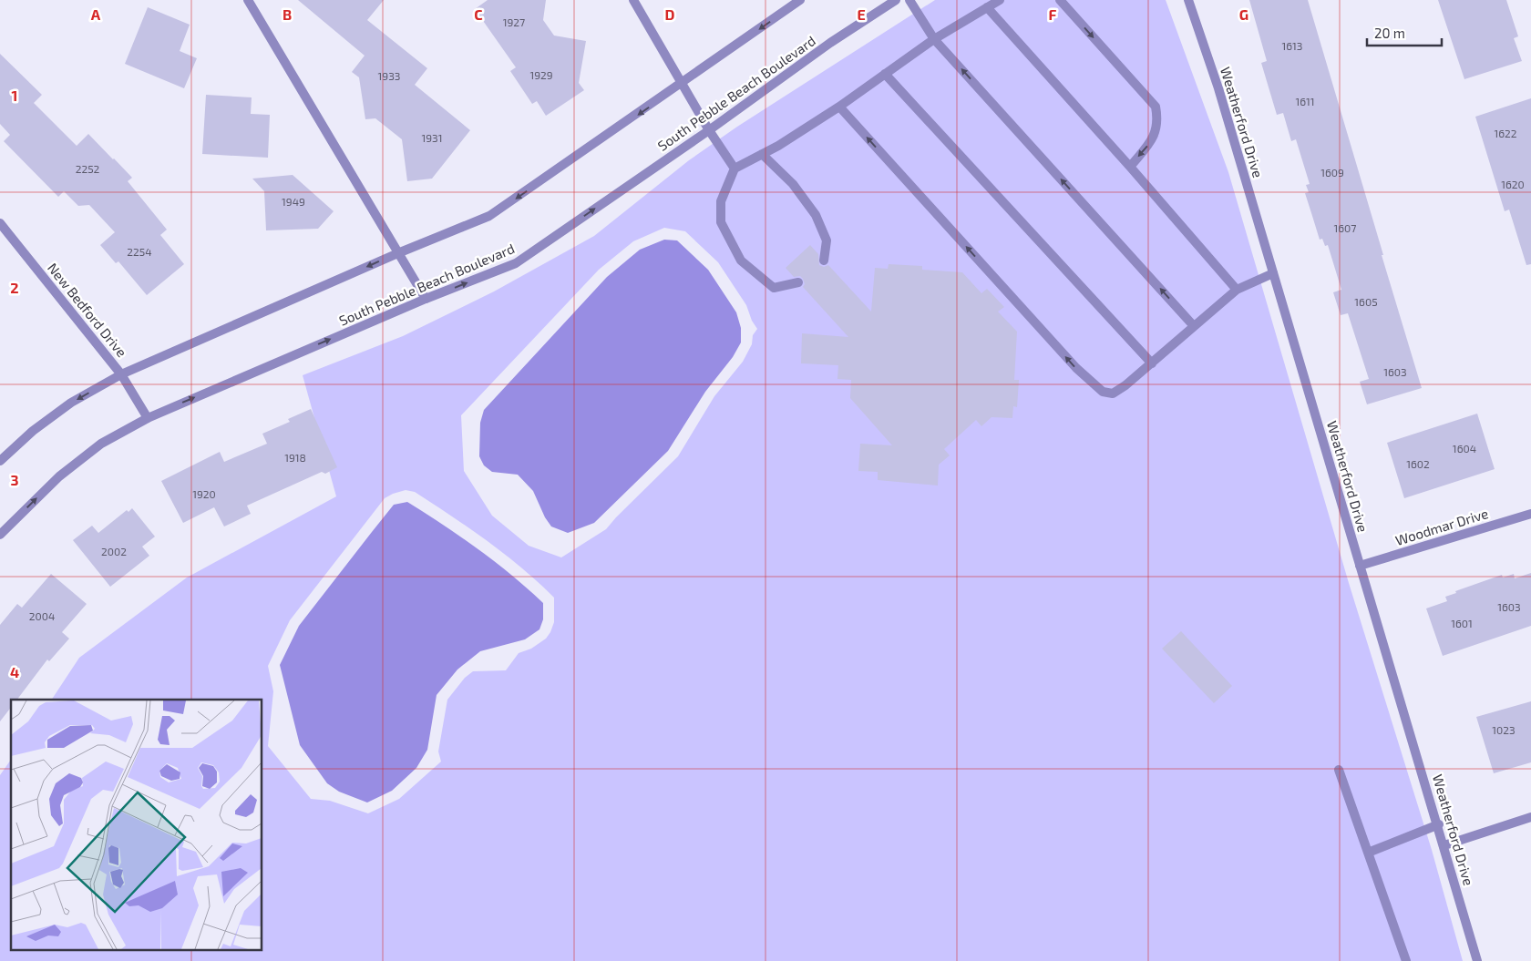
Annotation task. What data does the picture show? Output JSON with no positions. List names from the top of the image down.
{
  "streets": {
    "street": [
      "South Pebble Beach Boulevard",
      "Weatherford Drive",
      "New Bedford Drive",
      "Woodmar Drive"
    ]
  },
  "crossings": [
    ["South Pebble Beach Boulevard", "New Bedford Drive"],
    ["Weatherford Drive", "Woodmar Drive"]
  ],
  "house_numbers": [
    "1927",
    "1613",
    "1929",
    "1933",
    "1611",
    "1622",
    "1931",
    "2252",
    "1609",
    "1620",
    "1949",
    "1607",
    "2254",
    "1605",
    "1603",
    "1604",
    "1918",
    "1602",
    "1920",
    "2002",
    "1603",
    "2004",
    "1601",
    "1023"
  ],
  "scale_bar": "20 m",
  "grid": {
    "columns": [
      "A",
      "B",
      "C",
      "D",
      "E",
      "F",
      "G"
    ],
    "rows": [
      "1",
      "2",
      "3",
      "4"
    ]
  }
}
